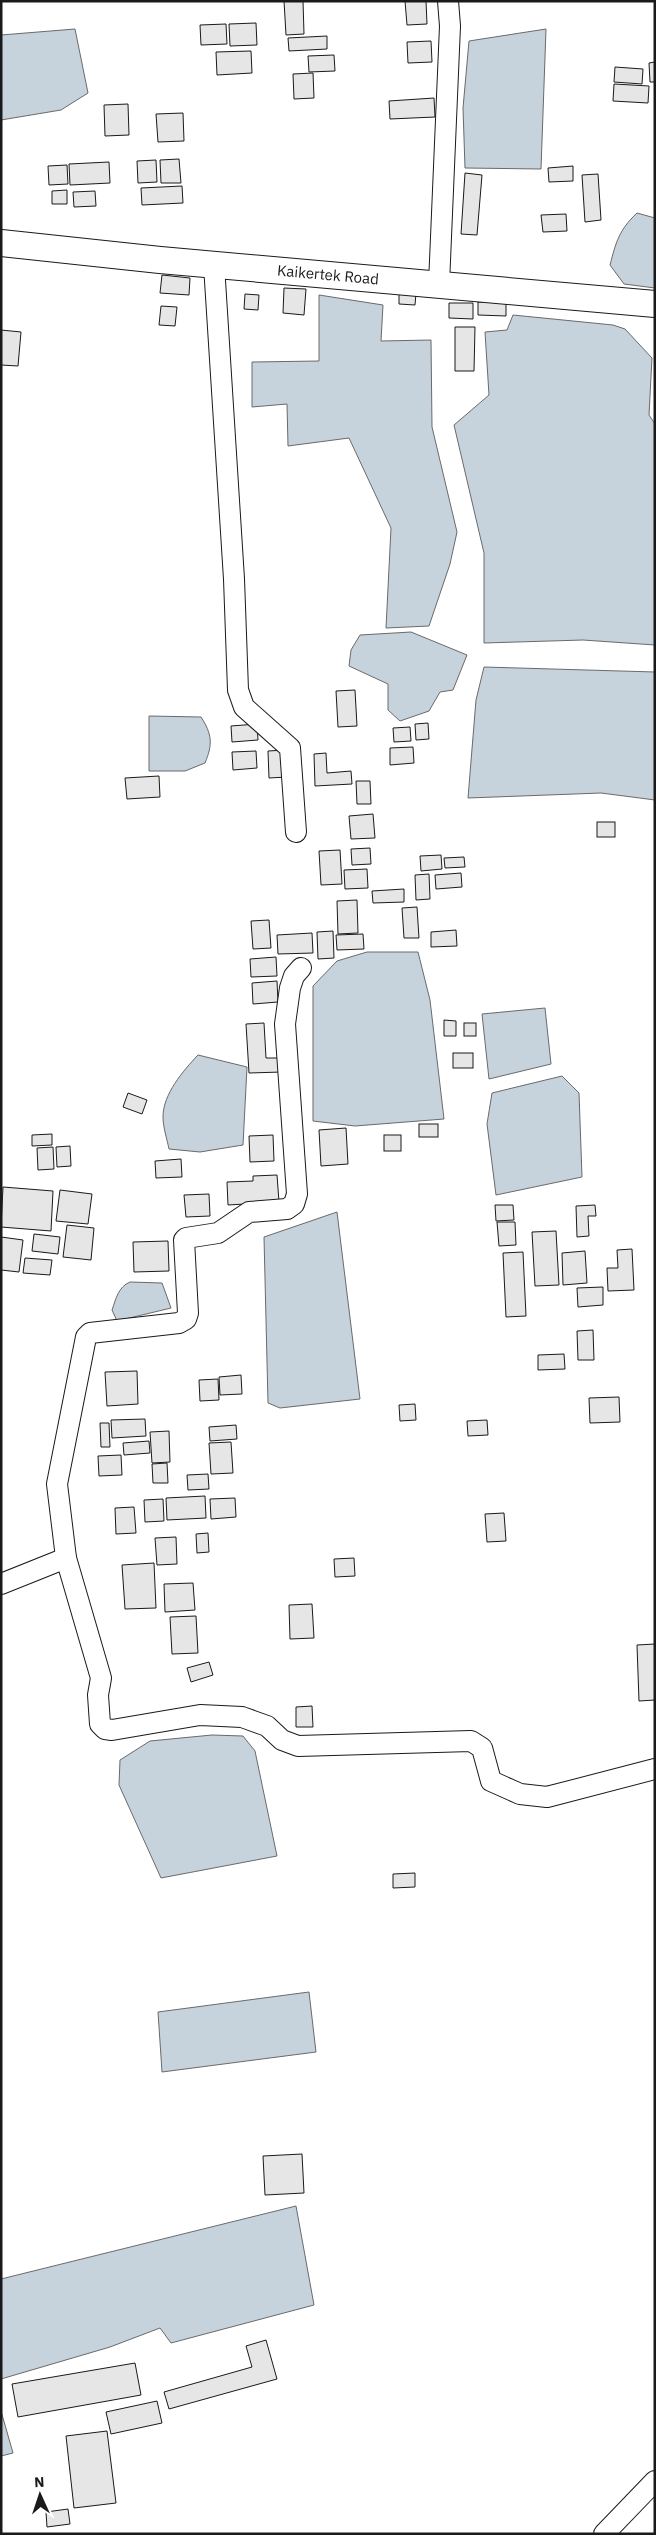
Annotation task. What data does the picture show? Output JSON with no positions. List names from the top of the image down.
{
  "streets": {
    "main road": ["Kaikertek Road"]
  },
  "north": "top"
}
